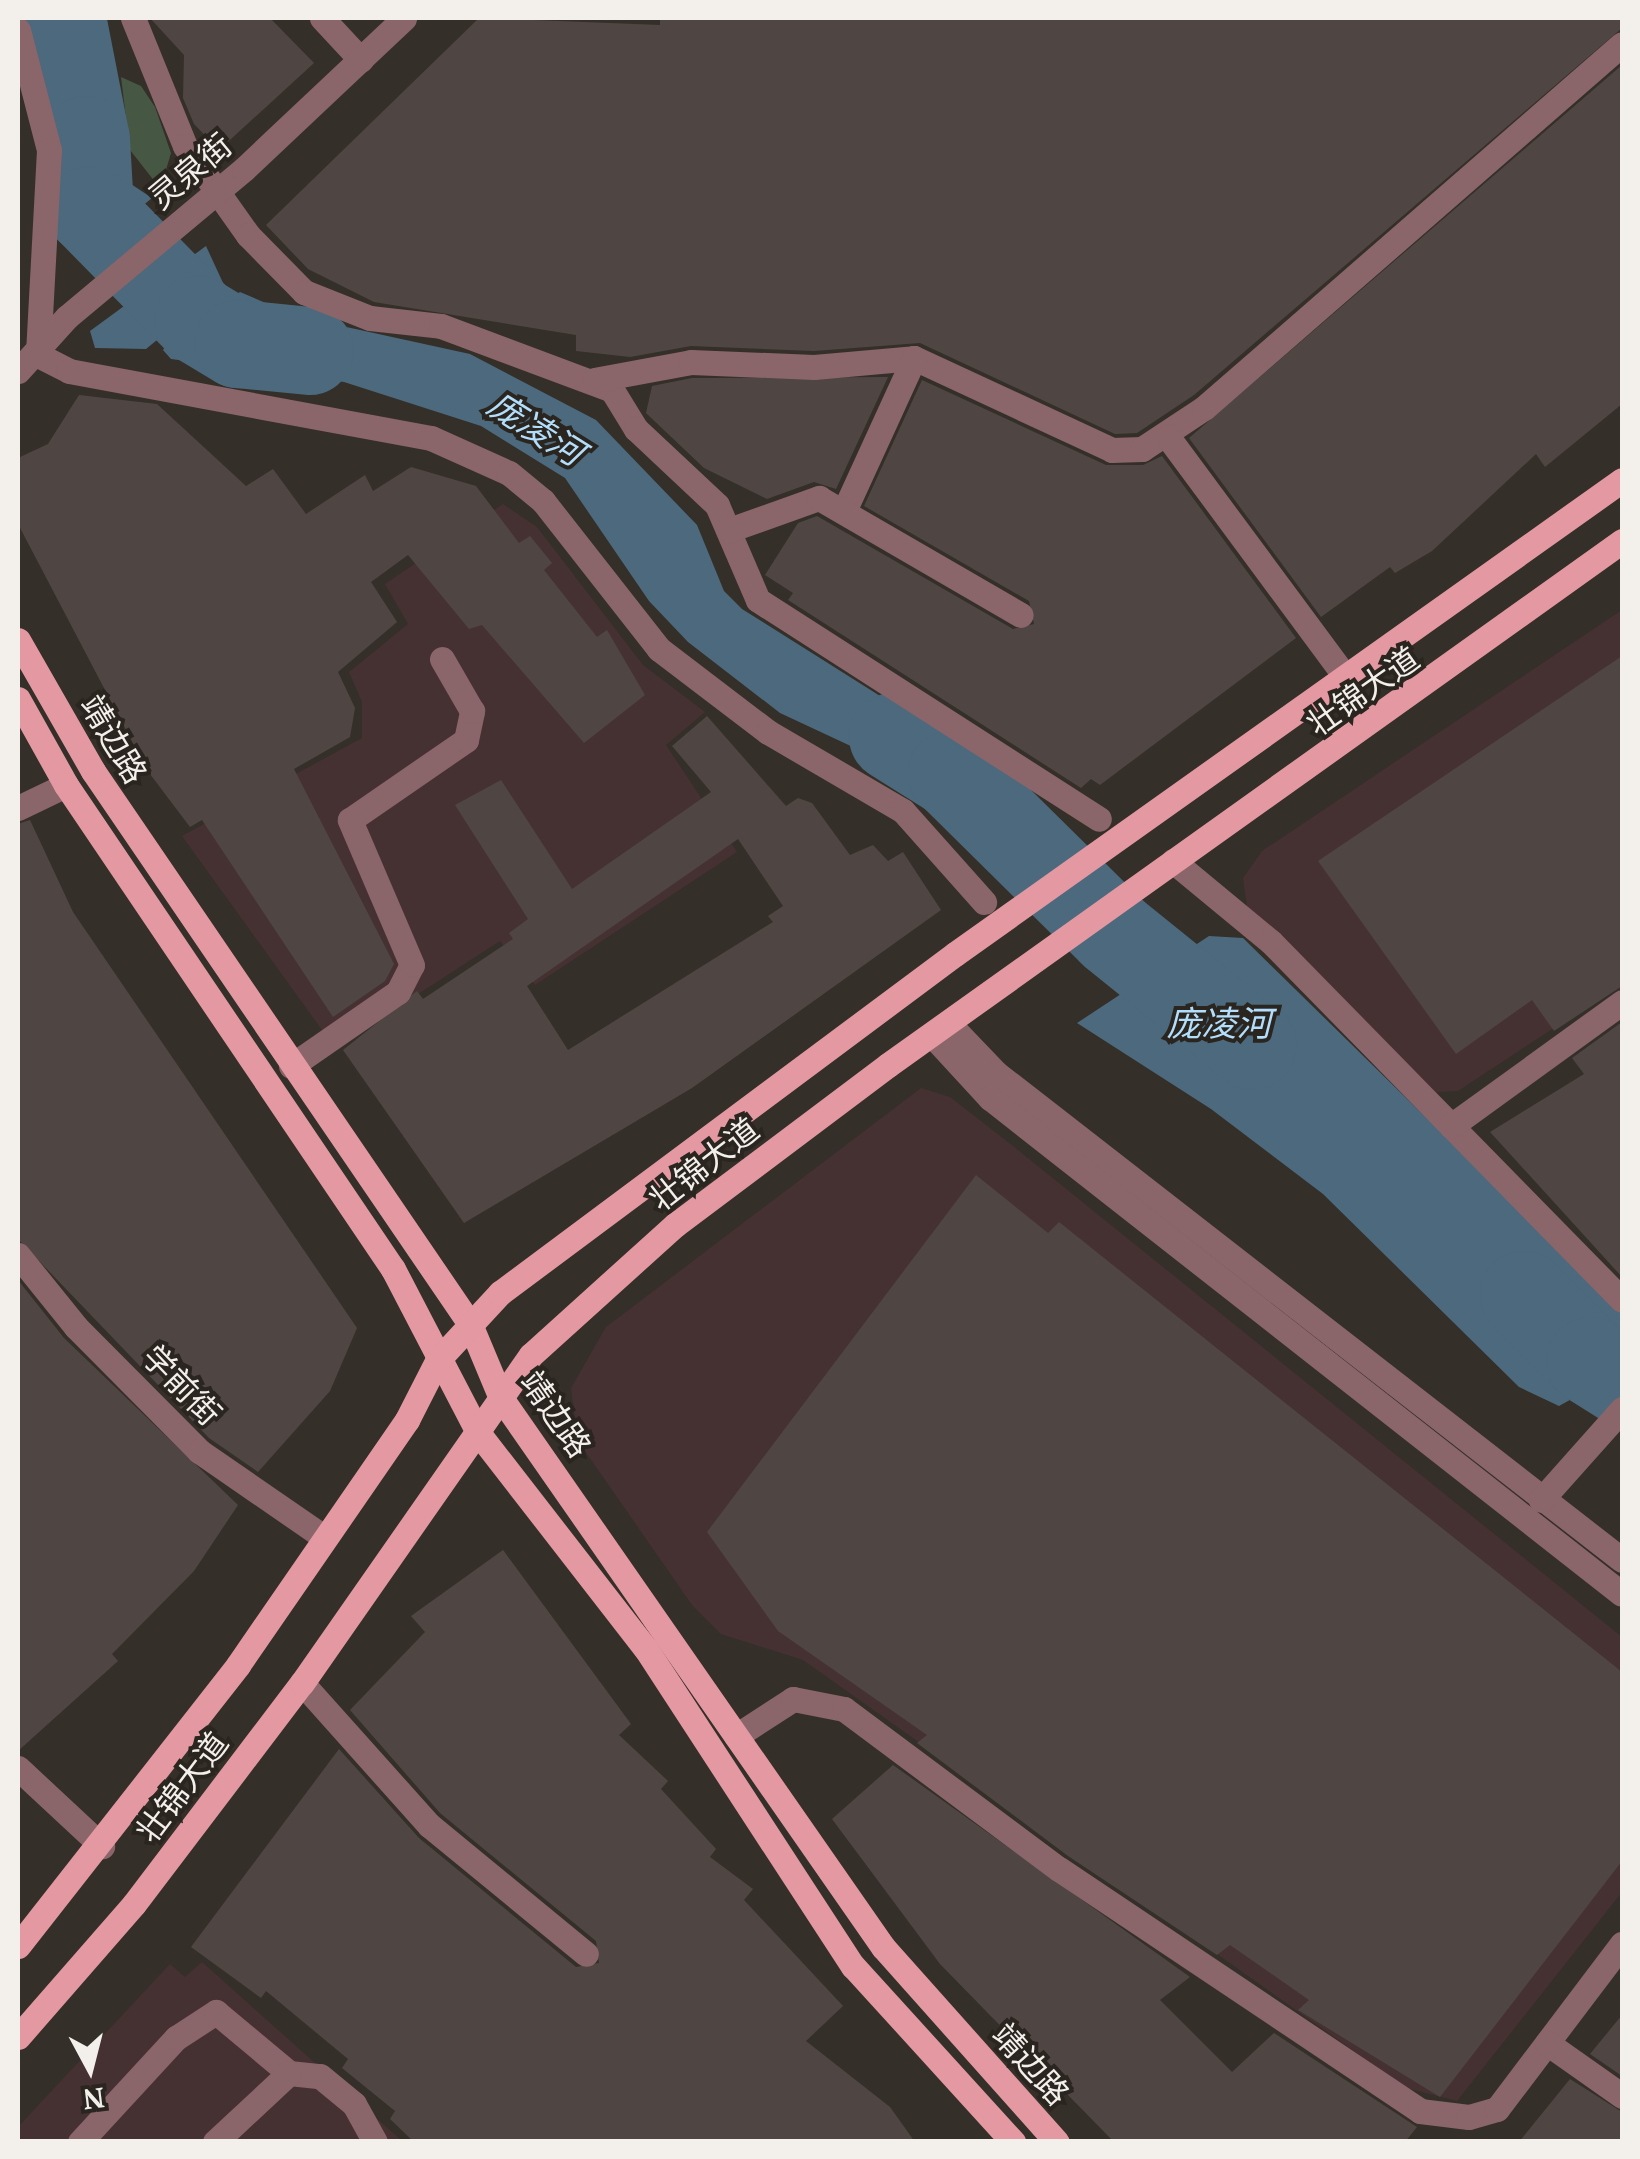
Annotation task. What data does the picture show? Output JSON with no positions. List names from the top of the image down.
{
  "streets": {
    "main road": ["壮锦大道", "靖边路"],
    "street": ["灵泉街", "学前街"]
  },
  "crossings": [
    ["壮锦大道", "靖边路"],
    ["壮锦大道", "学前街"]
  ],
  "water": ["庞凌河"],
  "north": "bottom"
}
